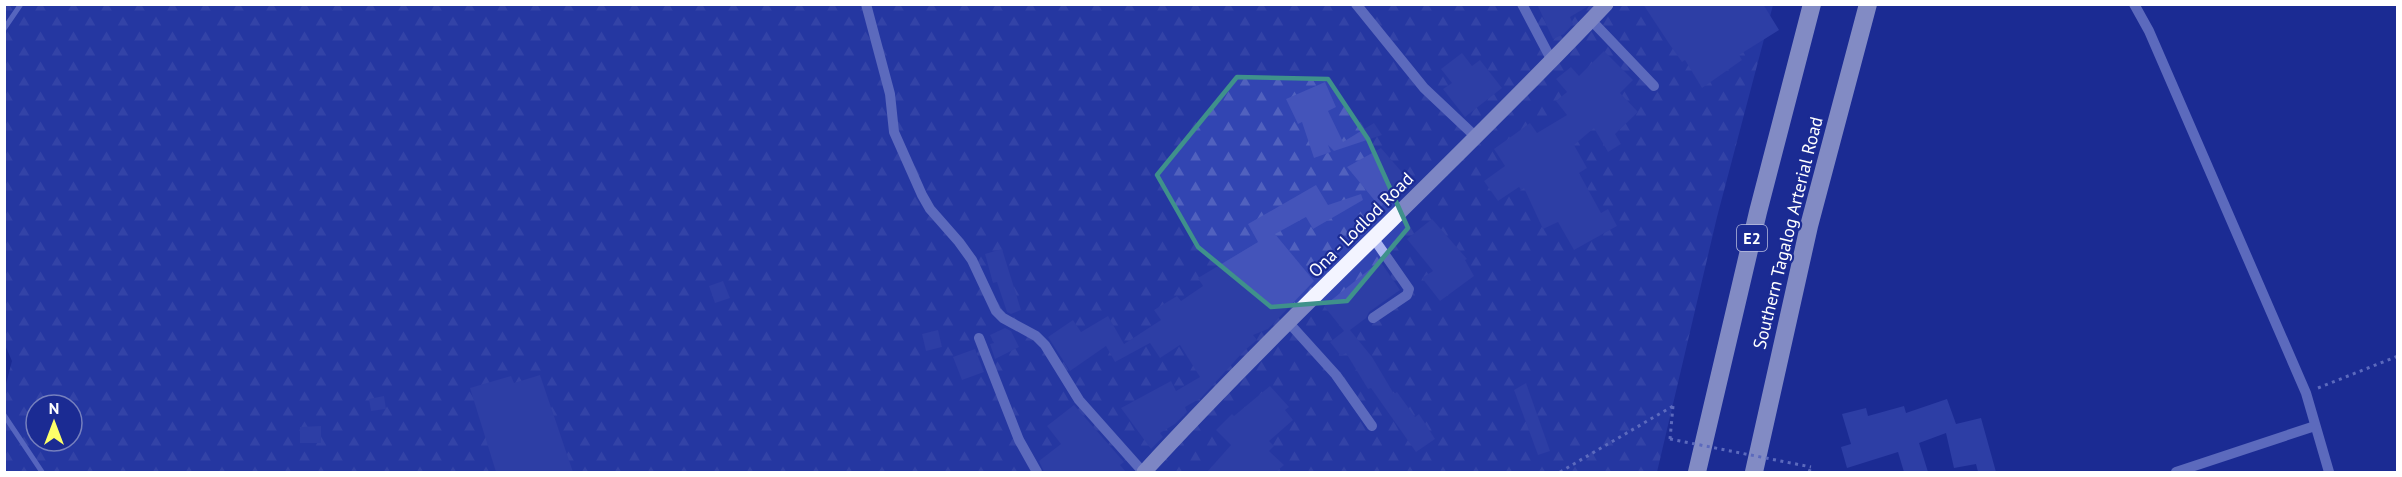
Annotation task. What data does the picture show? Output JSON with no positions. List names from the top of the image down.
{
  "streets": {
    "highway": ["Southern Tagalog Arterial Road", "E2"],
    "main road": ["Ona - Lodlod Road"]
  },
  "north": "top"
}
